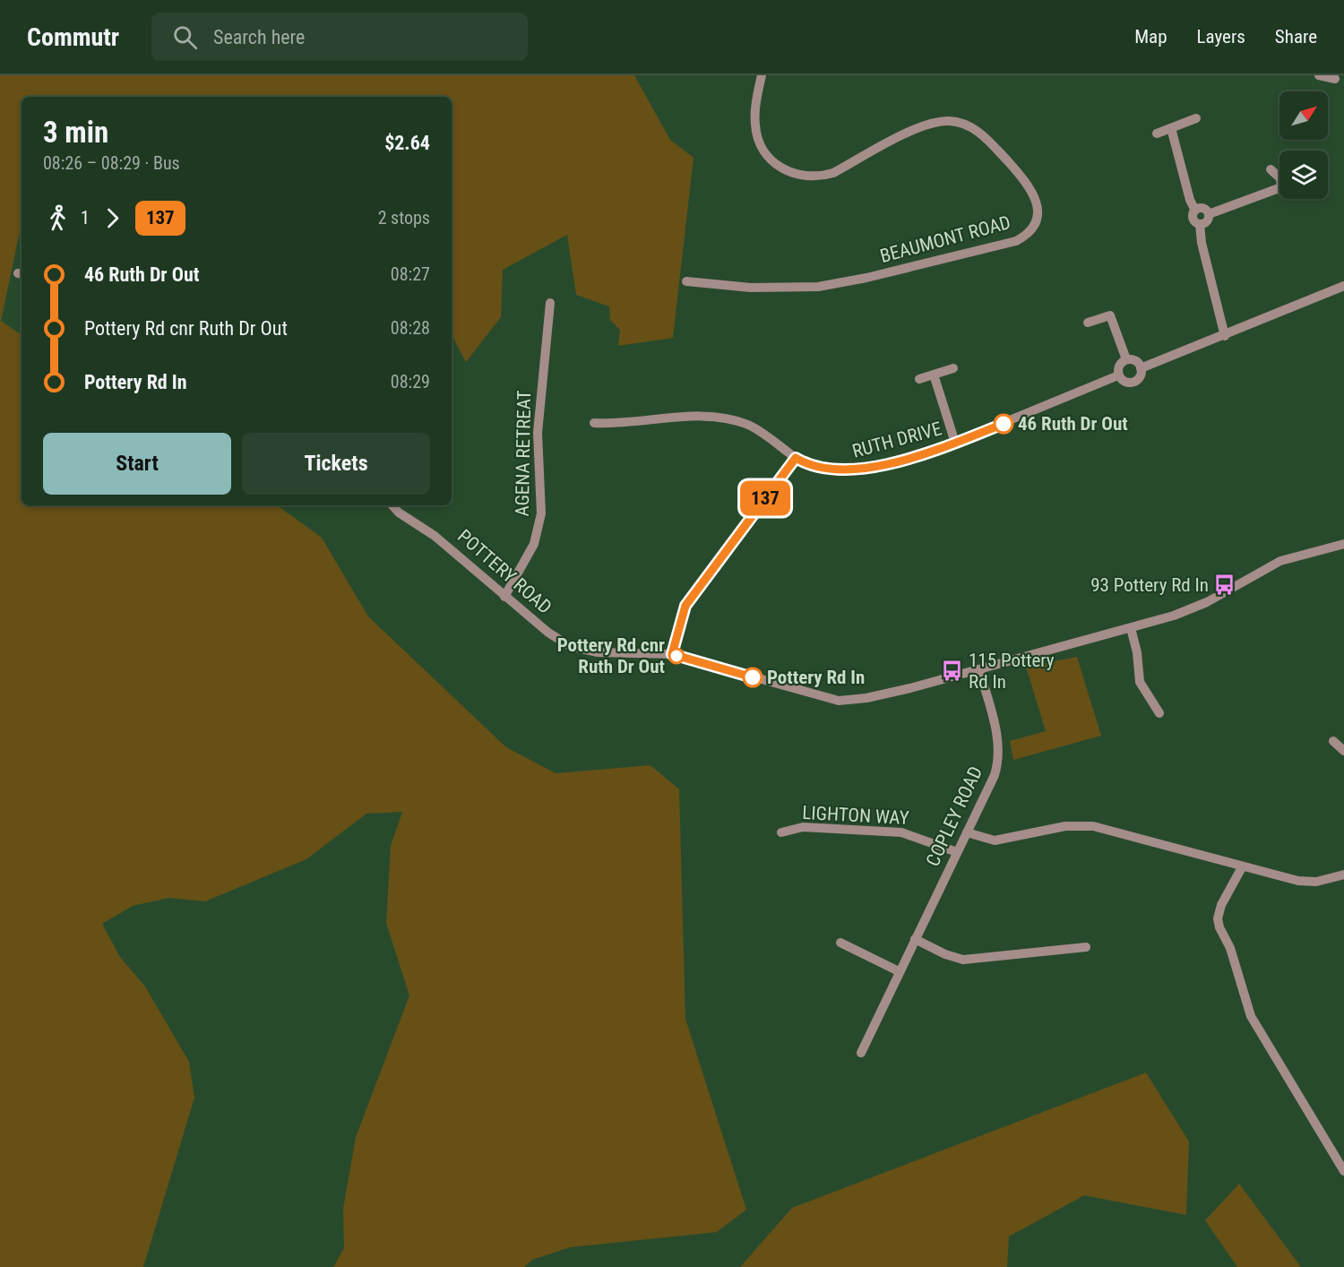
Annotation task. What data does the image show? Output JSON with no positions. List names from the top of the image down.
{
  "streets": {
    "street": [
      "BEAUMONT ROAD",
      "RUTH DRIVE",
      "AGENA RETREAT",
      "POTTERY ROAD",
      "LIGHTON WAY",
      "COPLEY ROAD"
    ]
  },
  "crossings": [
    ["AGENA RETREAT", "POTTERY ROAD"],
    ["POTTERY ROAD", "COPLEY ROAD"],
    ["LIGHTON WAY", "COPLEY ROAD"]
  ],
  "places": {
    "other": ["46 Ruth Dr Out", "Pottery Rd cnr Ruth Dr Out", "Pottery Rd In"],
    "bus stop": ["93 Pottery Rd In", "115 Pottery Rd In"]
  },
  "lines": ["bus line 137"],
  "north": "top right",
  "page": {
    "header": "Commutr",
    "search": "Search here",
    "nav": ["Map", "Layers", "Share"],
    "on_map": "137",
    "heading": ["3 min", "08:26 – 08:29 · Bus", "$2.64"],
    "legs": ["1", "137", "2 stops"],
    "list": [
      {
        "name": "46 Ruth Dr Out",
        "value": "08:27"
      },
      {
        "name": "Pottery Rd cnr Ruth Dr Out",
        "value": "08:28"
      },
      {
        "name": "Pottery Rd In",
        "value": "08:29"
      }
    ],
    "buttons": ["Start", "Tickets"]
  }
}
